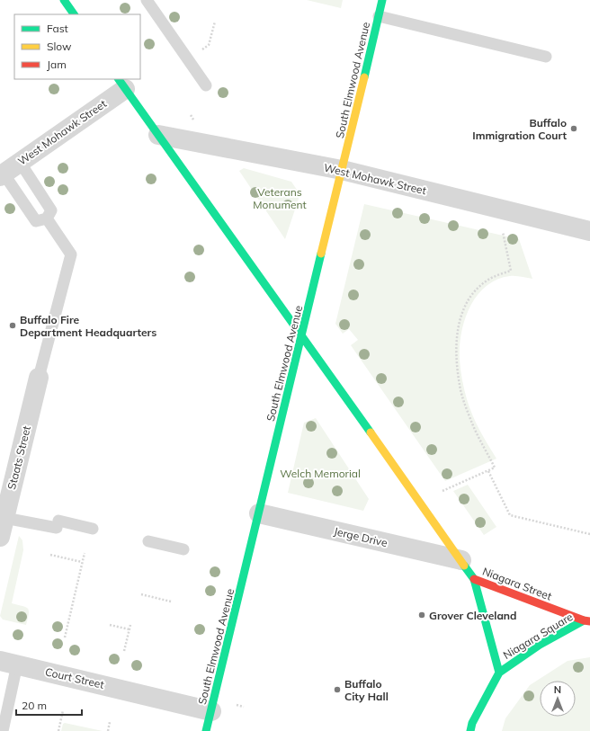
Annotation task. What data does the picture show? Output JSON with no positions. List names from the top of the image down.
{
  "streets": {
    "main road": ["South Elmwood Avenue", "Niagara Street", "Niagara Square"],
    "street": [
      "West Mohawk Street",
      "Staats Street",
      "Jerge Drive",
      "Court Street"
    ]
  },
  "crossings": [
    ["South Elmwood Avenue", "West Mohawk Street"],
    ["South Elmwood Avenue", "Jerge Drive"],
    ["South Elmwood Avenue", "Court Street"],
    ["Niagara Street", "Niagara Square"]
  ],
  "parks": ["Veterans Monument", "Welch Memorial"],
  "places": [
    "Buffalo Immigration Court",
    "Buffalo Fire Department Headquarters",
    "Grover Cleveland",
    "Buffalo City Hall"
  ],
  "legend": ["Fast", "Slow", "Jam"],
  "scale_bar": "20 m",
  "north": "top"
}
